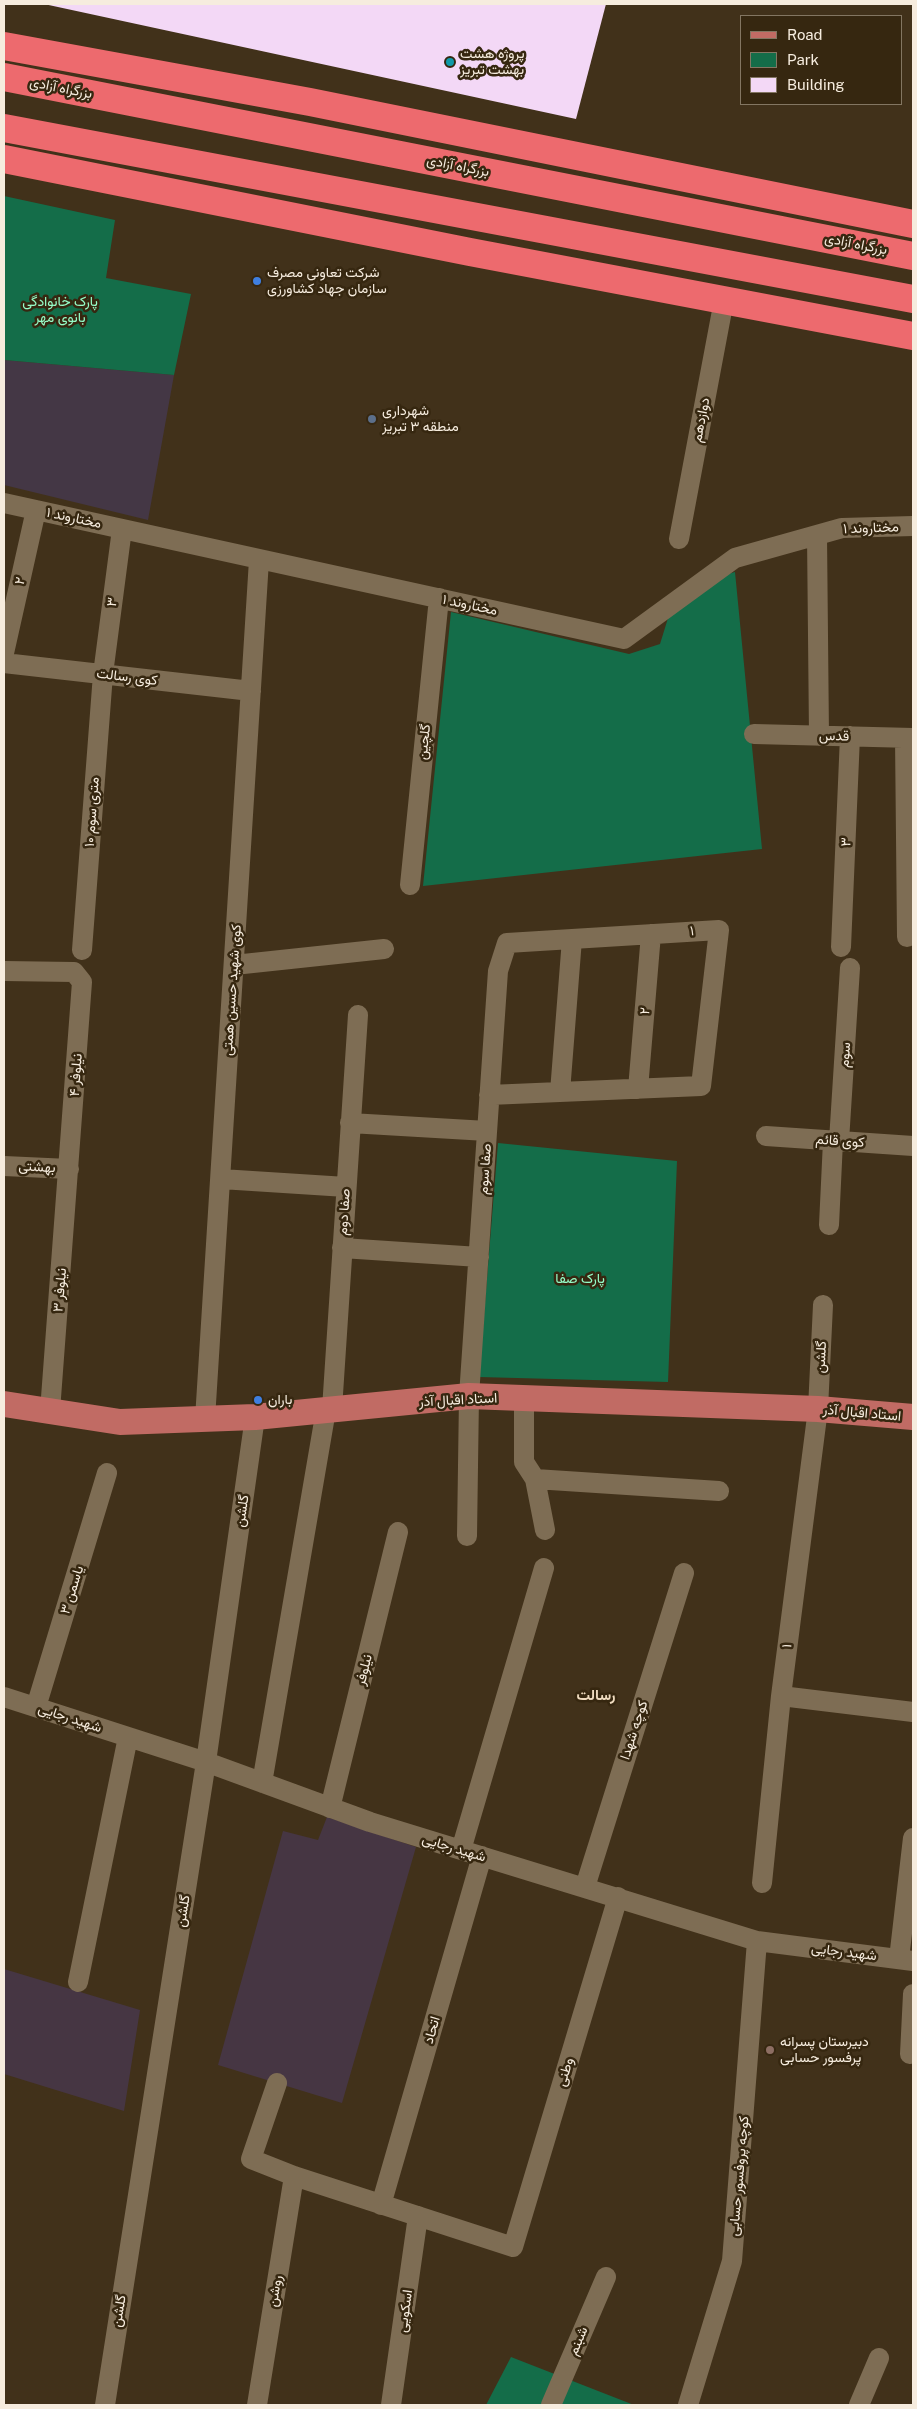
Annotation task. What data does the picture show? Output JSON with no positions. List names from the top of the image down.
{
  "streets": {
    "highway": ["بزرگراه آزادی"],
    "main road": ["استاد اقبال آذر"],
    "street": [
      "دوازدهم",
      "مختاروند ۱",
      "۲",
      "۳",
      "کوی رسالت",
      "قدس",
      "گلچین",
      "۱۰ متری سوم",
      "۱",
      "کوی شهید حسین همتی",
      "سوم",
      "نیلوفر ۴",
      "کوی قائم",
      "بهشتی",
      "صفا سوم",
      "صفا دوم",
      "نیلوفر ۳",
      "گلشن",
      "یاسمن ۳",
      "نیلوفر",
      "شهید رجایی",
      "کوچه شهدا",
      "اتحاد",
      "وطنی",
      "کوچه پروفسور حسابی",
      "روشن",
      "اسکویی",
      "شبنم"
    ]
  },
  "crossings": [
    ["مختاروند ۱", "۲"],
    ["مختاروند ۱", "۳"],
    ["مختاروند ۱", "گلچین"],
    ["مختاروند ۱", "کوی شهید حسین همتی"],
    ["۲", "۱"],
    ["۳", "کوی رسالت"],
    ["۳", "قدس"],
    ["۳", "۱۰ متری سوم"],
    ["کوی رسالت", "۱۰ متری سوم"],
    ["کوی رسالت", "کوی شهید حسین همتی"],
    ["۱", "صفا سوم"],
    ["۱", "گلشن"],
    ["۱", "استاد اقبال آذر"],
    ["کوی شهید حسین همتی", "استاد اقبال آذر"],
    ["سوم", "کوی قائم"],
    ["نیلوفر ۴", "بهشتی"],
    ["نیلوفر ۴", "نیلوفر ۳"],
    ["بهشتی", "نیلوفر ۳"],
    ["صفا سوم", "استاد اقبال آذر"],
    ["صفا دوم", "استاد اقبال آذر"],
    ["صفا دوم", "شهید رجایی"],
    ["نیلوفر ۳", "استاد اقبال آذر"],
    ["گلشن", "استاد اقبال آذر"],
    ["گلشن", "شهید رجایی"],
    ["یاسمن ۳", "شهید رجایی"],
    ["نیلوفر", "شهید رجایی"],
    ["شهید رجایی", "کوچه شهدا"],
    ["شهید رجایی", "اتحاد"],
    ["شهید رجایی", "وطنی"],
    ["شهید رجایی", "کوچه پروفسور حسابی"],
    ["وطنی", "اسکویی"]
  ],
  "districts": ["رسالت"],
  "parks": ["پارک خانوادگی بانوی مهر", "پارک صفا"],
  "places": [
    "پروژه هشت بهشت تبریز",
    "شرکت تعاونی مصرف سازمان جهاد کشاورزی",
    "شهرداری منطقه ۳ تبریز",
    "باران",
    "دبیرستان پسرانه پرفسور حسابی"
  ],
  "legend": ["Road", "Park", "Building"]
}
